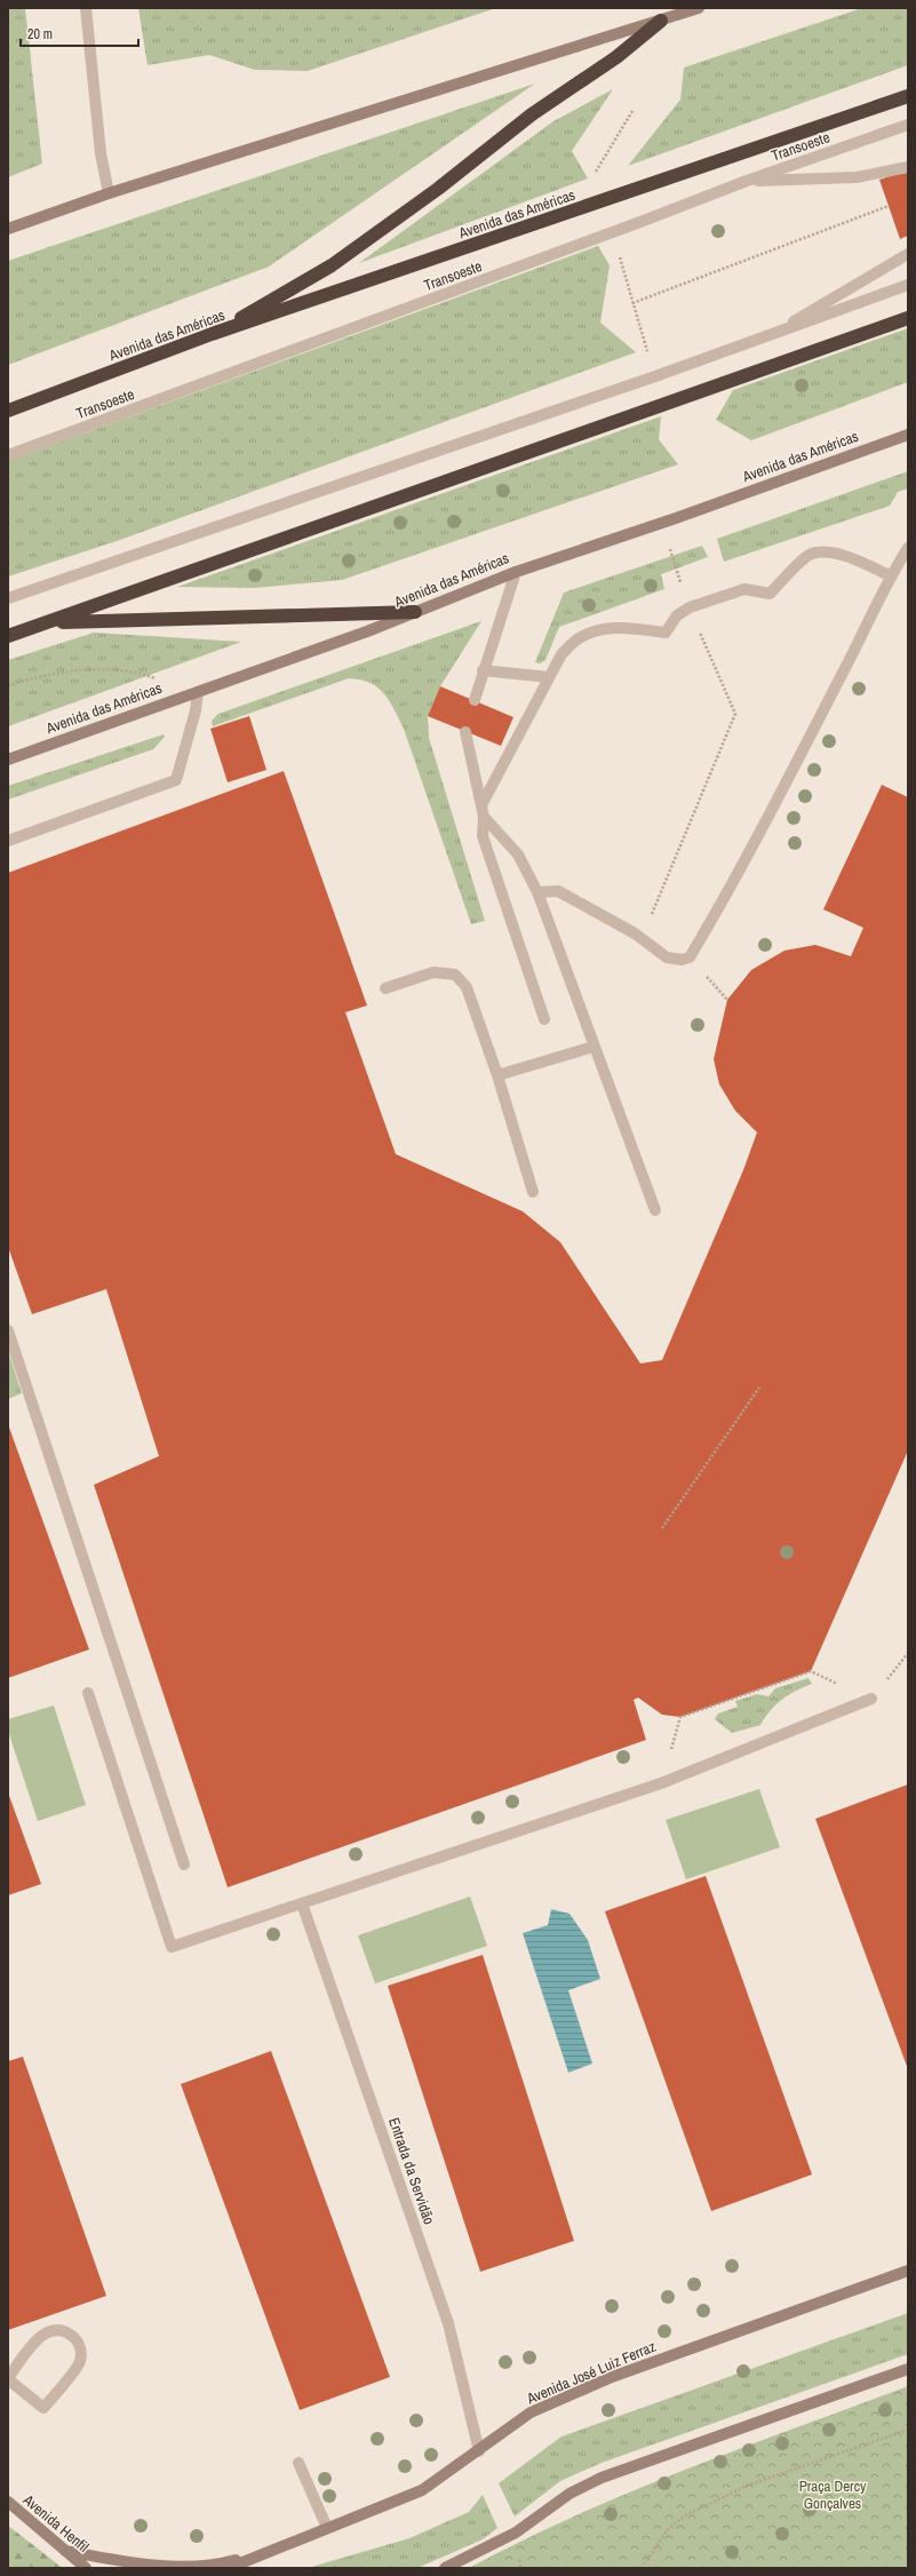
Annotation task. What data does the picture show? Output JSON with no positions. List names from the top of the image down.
{
  "streets": {
    "highway": ["Avenida das Américas"],
    "main road": ["Avenida José Luiz Ferraz", "Avenida Henfil"],
    "street": ["Transoeste", "Entrada da Servidão"]
  },
  "crossings": [
    ["Entrada da Servidão", "Avenida José Luiz Ferraz"]
  ],
  "parks": ["Praça Dercy Gonçalves"],
  "scale_bar": "20 m"
}
